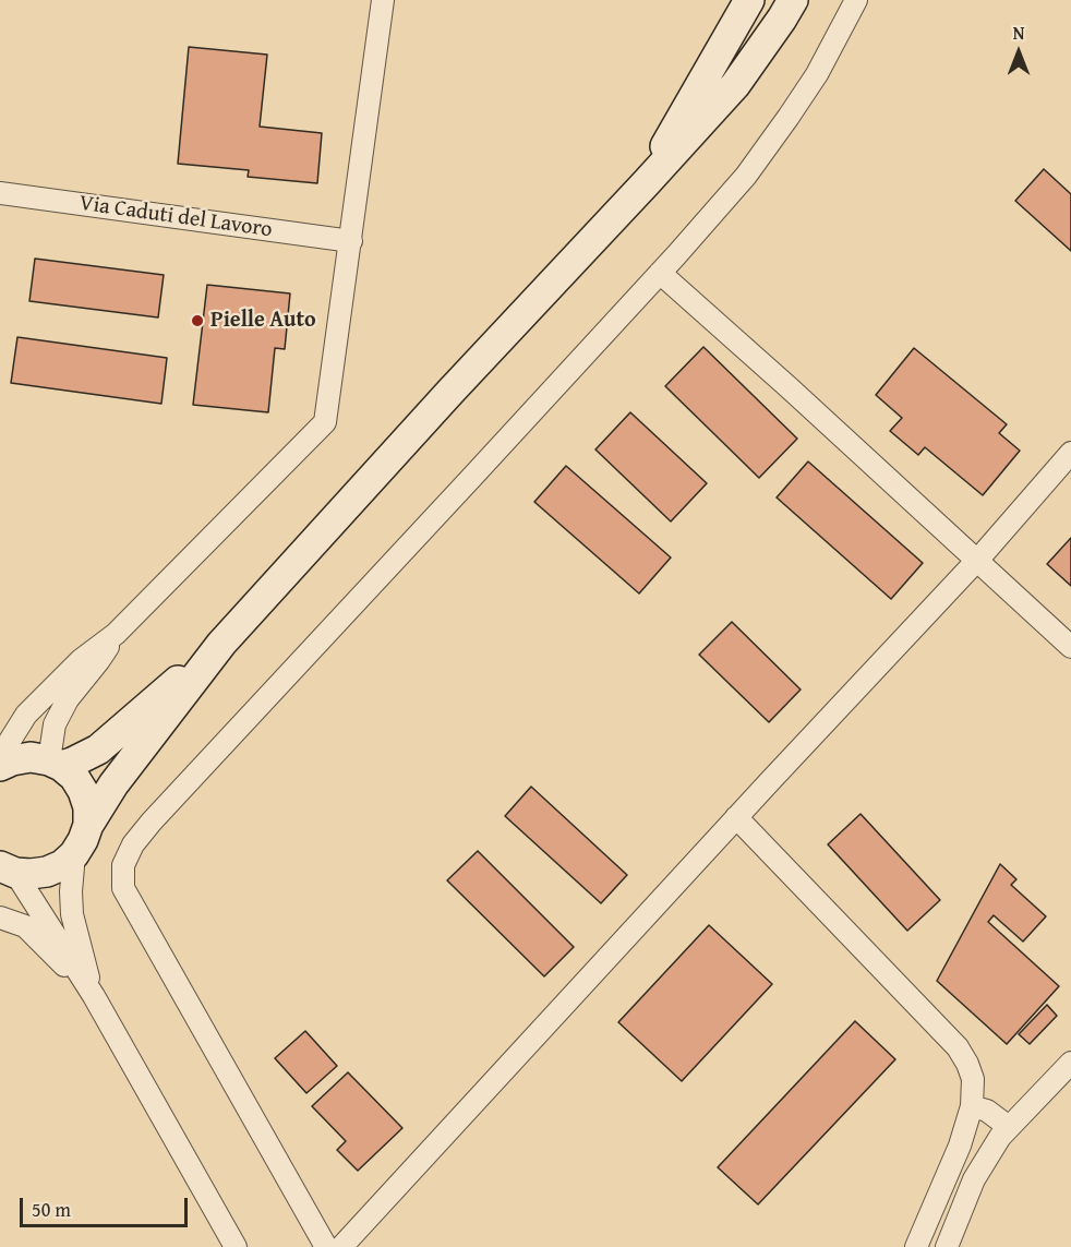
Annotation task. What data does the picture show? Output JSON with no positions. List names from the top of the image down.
{
  "streets": {
    "street": ["Via Caduti del Lavoro"]
  },
  "places": ["Pielle Auto"],
  "scale_bar": "50 m",
  "north": "top"
}
